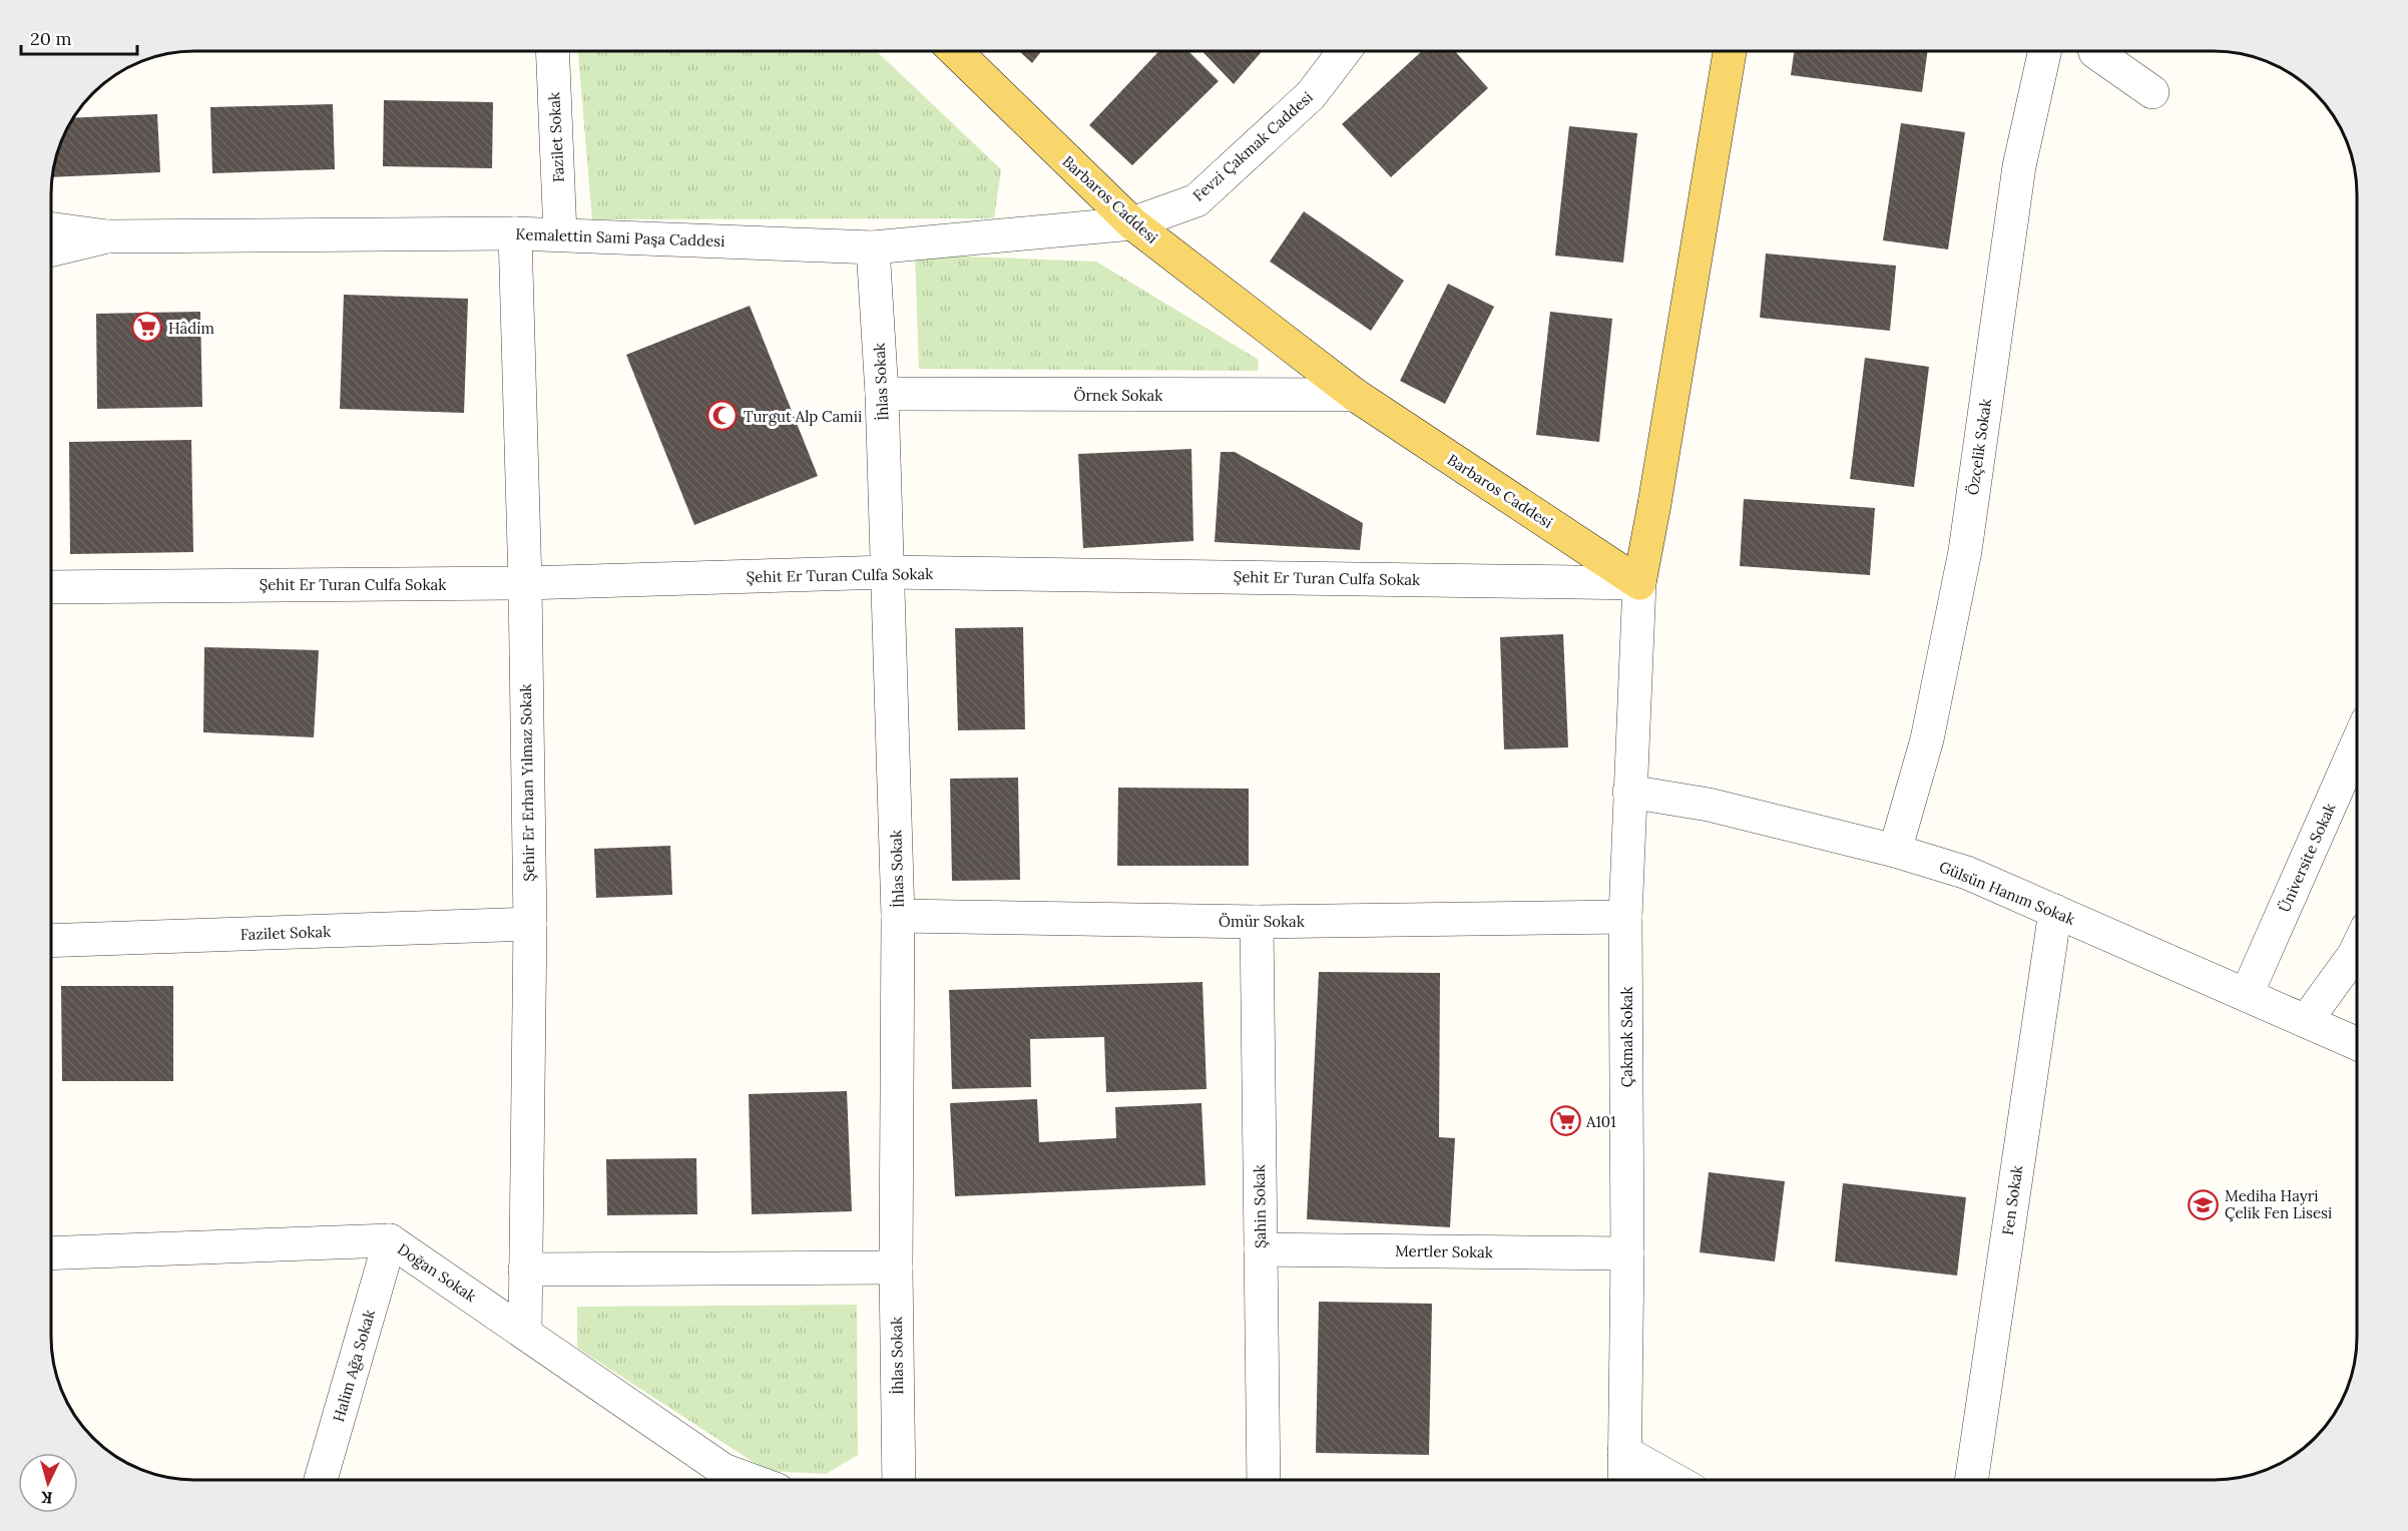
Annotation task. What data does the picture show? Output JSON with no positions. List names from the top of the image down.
{
  "streets": {
    "main road": ["Barbaros Caddesi"],
    "street": [
      "Fazilet Sokak",
      "Fevzi Çakmak Caddesi",
      "Kemalettin Sami Paşa Caddesi",
      "İhlas Sokak",
      "Örnek Sokak",
      "Özçelik Sokak",
      "Şehit Er Turan Culfa Sokak",
      "Şehir Er Erhan Yılmaz Sokak",
      "Üniversite Sokak",
      "Gülsün Hanım Sokak",
      "Ömür Sokak",
      "Çakmak Sokak",
      "Fen Sokak",
      "Şahin Sokak",
      "Mertler Sokak",
      "Doğan Sokak",
      "Halim Ağa Sokak"
    ]
  },
  "crossings": [
    ["Fazilet Sokak", "Kemalettin Sami Paşa Caddesi"],
    ["Fazilet Sokak", "Şehir Er Erhan Yılmaz Sokak"],
    ["Fevzi Çakmak Caddesi", "Barbaros Caddesi"],
    ["Fevzi Çakmak Caddesi", "Kemalettin Sami Paşa Caddesi"],
    ["Barbaros Caddesi", "Kemalettin Sami Paşa Caddesi"],
    ["Barbaros Caddesi", "Örnek Sokak"],
    ["Barbaros Caddesi", "Şehit Er Turan Culfa Sokak"],
    ["Barbaros Caddesi", "Çakmak Sokak"],
    ["Kemalettin Sami Paşa Caddesi", "İhlas Sokak"],
    ["Kemalettin Sami Paşa Caddesi", "Şehir Er Erhan Yılmaz Sokak"],
    ["İhlas Sokak", "Örnek Sokak"],
    ["İhlas Sokak", "Şehit Er Turan Culfa Sokak"],
    ["İhlas Sokak", "Ömür Sokak"],
    ["Özçelik Sokak", "Gülsün Hanım Sokak"],
    ["Şehit Er Turan Culfa Sokak", "Şehir Er Erhan Yılmaz Sokak"],
    ["Şehit Er Turan Culfa Sokak", "Çakmak Sokak"],
    ["Şehir Er Erhan Yılmaz Sokak", "Doğan Sokak"],
    ["Üniversite Sokak", "Gülsün Hanım Sokak"],
    ["Gülsün Hanım Sokak", "Çakmak Sokak"],
    ["Gülsün Hanım Sokak", "Fen Sokak"],
    ["Ömür Sokak", "Çakmak Sokak"],
    ["Ömür Sokak", "Şahin Sokak"],
    ["Çakmak Sokak", "Mertler Sokak"],
    ["Şahin Sokak", "Mertler Sokak"],
    ["Doğan Sokak", "Halim Ağa Sokak"]
  ],
  "places": {
    "supermarket": ["Hâdim", "A101"],
    "mosque": ["Turgut Alp Camii"],
    "school or university": ["Mediha Hayri Çelik Fen Lisesi"]
  },
  "scale_bar": "20 m",
  "north": "bottom"
}
